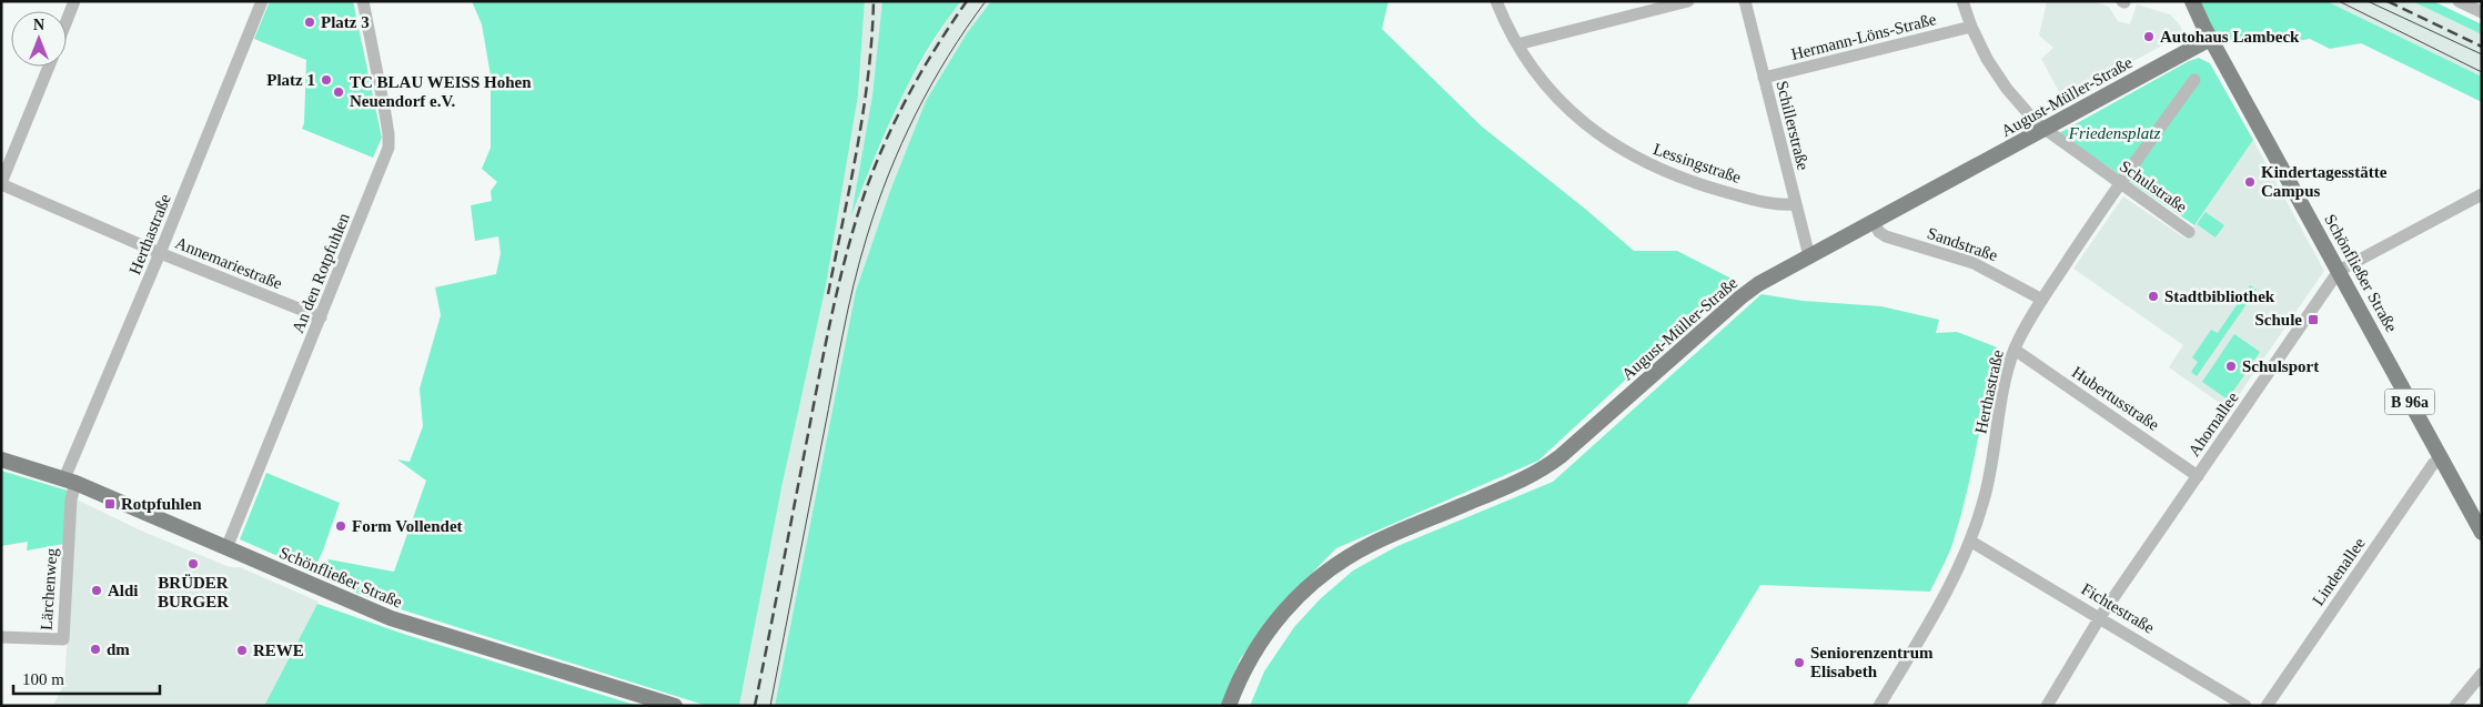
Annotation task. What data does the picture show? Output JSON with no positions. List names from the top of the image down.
{
  "streets": {
    "main road": ["August-Müller-Straße", "Schönfließer Straße", "B 96a"],
    "street": [
      "Hermann-Löns-Straße",
      "Schillerstraße",
      "Lessingstraße",
      "Schulstraße",
      "Herthastraße",
      "Sandstraße",
      "Annemariestraße",
      "An den Rotpfuhlen",
      "Hubertusstraße",
      "Ahornallee",
      "Lindenallee",
      "Lärchenweg",
      "Fichtestraße"
    ]
  },
  "crossings": [
    ["Hermann-Löns-Straße", "Schillerstraße"],
    ["Hermann-Löns-Straße", "Schulstraße"],
    ["August-Müller-Straße", "Schillerstraße"],
    ["August-Müller-Straße", "Schulstraße"],
    ["August-Müller-Straße", "Sandstraße"],
    ["August-Müller-Straße", "Schönfließer Straße"],
    ["Schillerstraße", "Lessingstraße"],
    ["Schulstraße", "Herthastraße"],
    ["Herthastraße", "Sandstraße"],
    ["Herthastraße", "Annemariestraße"],
    ["Herthastraße", "Schönfließer Straße"],
    ["Herthastraße", "Hubertusstraße"],
    ["Herthastraße", "Lärchenweg"],
    ["Herthastraße", "Fichtestraße"],
    ["Annemariestraße", "An den Rotpfuhlen"],
    ["An den Rotpfuhlen", "Schönfließer Straße"],
    ["Schönfließer Straße", "Ahornallee"],
    ["Schönfließer Straße", "Lindenallee"],
    ["Schönfließer Straße", "Lärchenweg"],
    ["Hubertusstraße", "Ahornallee"],
    ["Ahornallee", "Fichtestraße"]
  ],
  "parks": ["Friedensplatz"],
  "places": {
    "other": [
      "Platz 3",
      "Autohaus Lambeck",
      "Platz 1",
      "TC BLAU WEISS Hohen Neuendorf e.V.",
      "Kindertagesstätte Campus",
      "Stadtbibliothek",
      "Schulsport",
      "Form Vollendet",
      "BRÜDER BURGER",
      "Aldi",
      "dm",
      "REWE",
      "Seniorenzentrum Elisabeth"
    ],
    "transit": ["Schule", "Rotpfuhlen"]
  },
  "scale_bar": "100 m",
  "north": "top"
}
